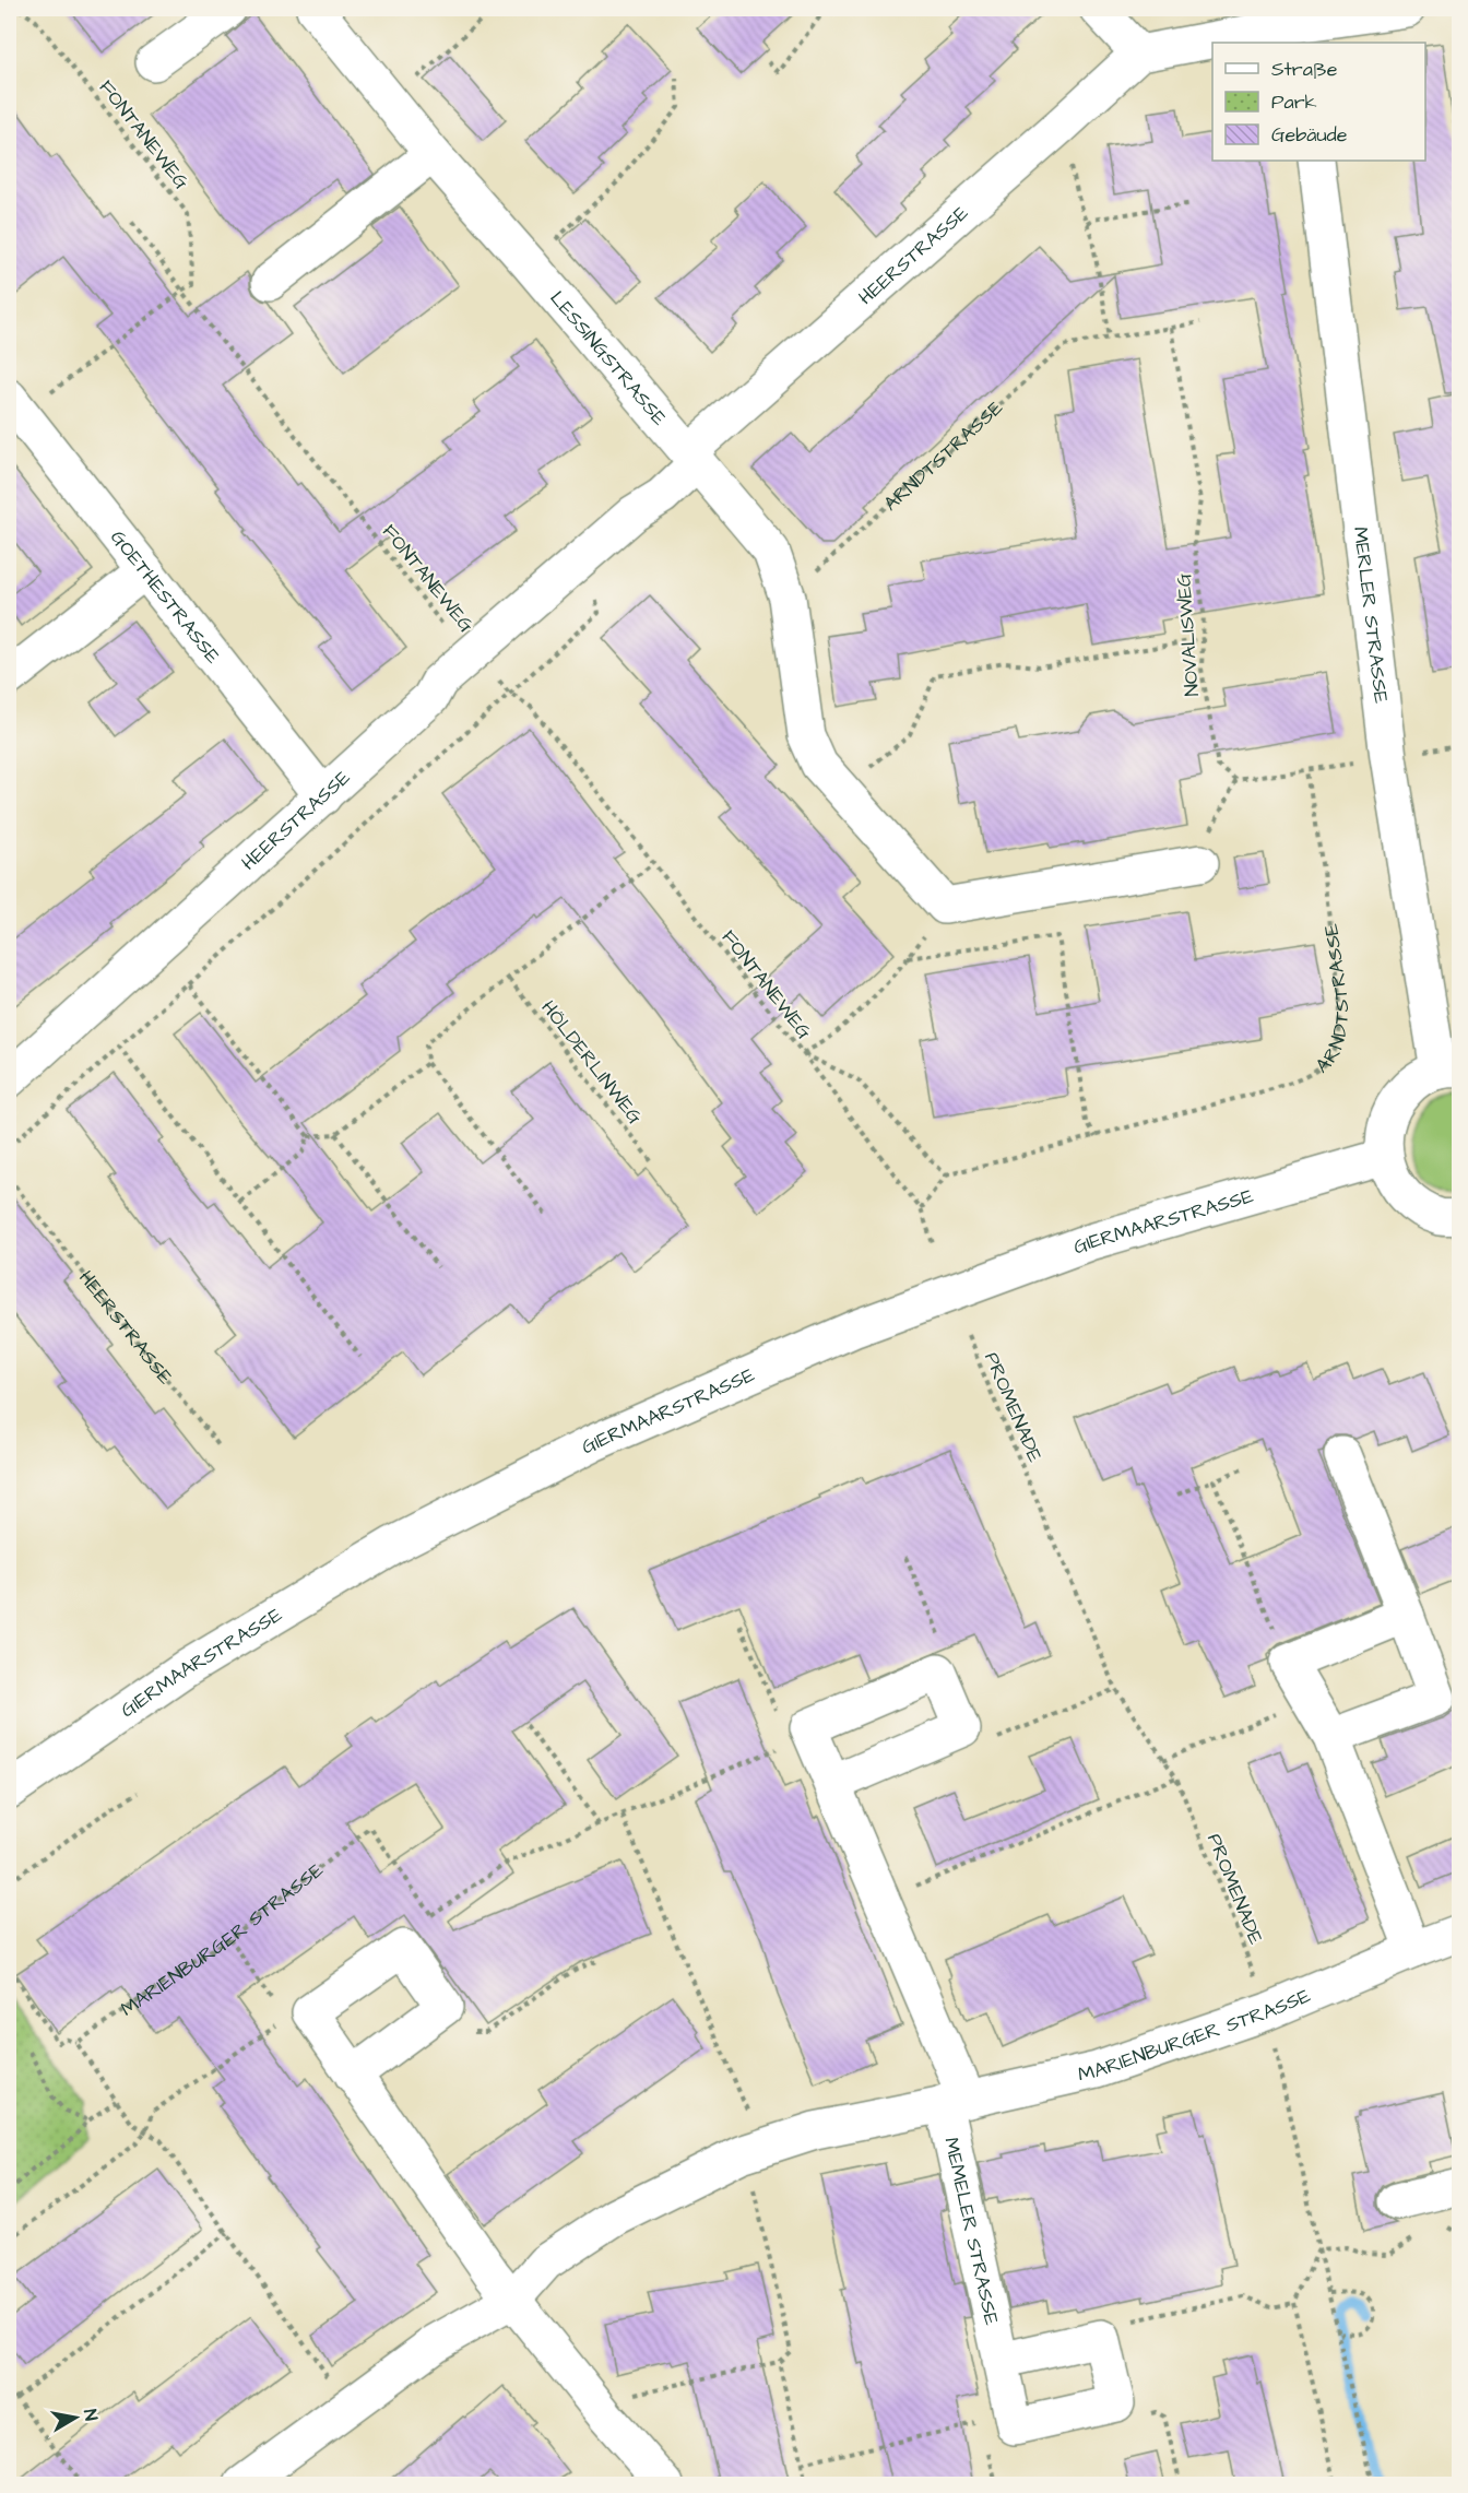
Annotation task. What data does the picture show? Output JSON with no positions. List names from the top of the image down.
{
  "streets": {
    "street": [
      "HEERSTRASSE",
      "LESSINGSTRASSE",
      "GOETHESTRASSE",
      "MERLER STRASSE",
      "GIERMAARSTRASSE",
      "MARIENBURGER STRASSE",
      "MEMELER STRASSE"
    ],
    "path": [
      "FONTANEWEG",
      "ARNDTSTRASSE",
      "NOVALISWEG",
      "HÖLDERLINWEG",
      "PROMENADE"
    ]
  },
  "crossings": [
    ["FONTANEWEG", "HEERSTRASSE"],
    ["HEERSTRASSE", "LESSINGSTRASSE"],
    ["HEERSTRASSE", "GOETHESTRASSE"],
    ["PROMENADE", "MARIENBURGER STRASSE"],
    ["MARIENBURGER STRASSE", "MEMELER STRASSE"]
  ],
  "legend": ["Straße", "Park", "Gebäude"],
  "north": "right"
}
